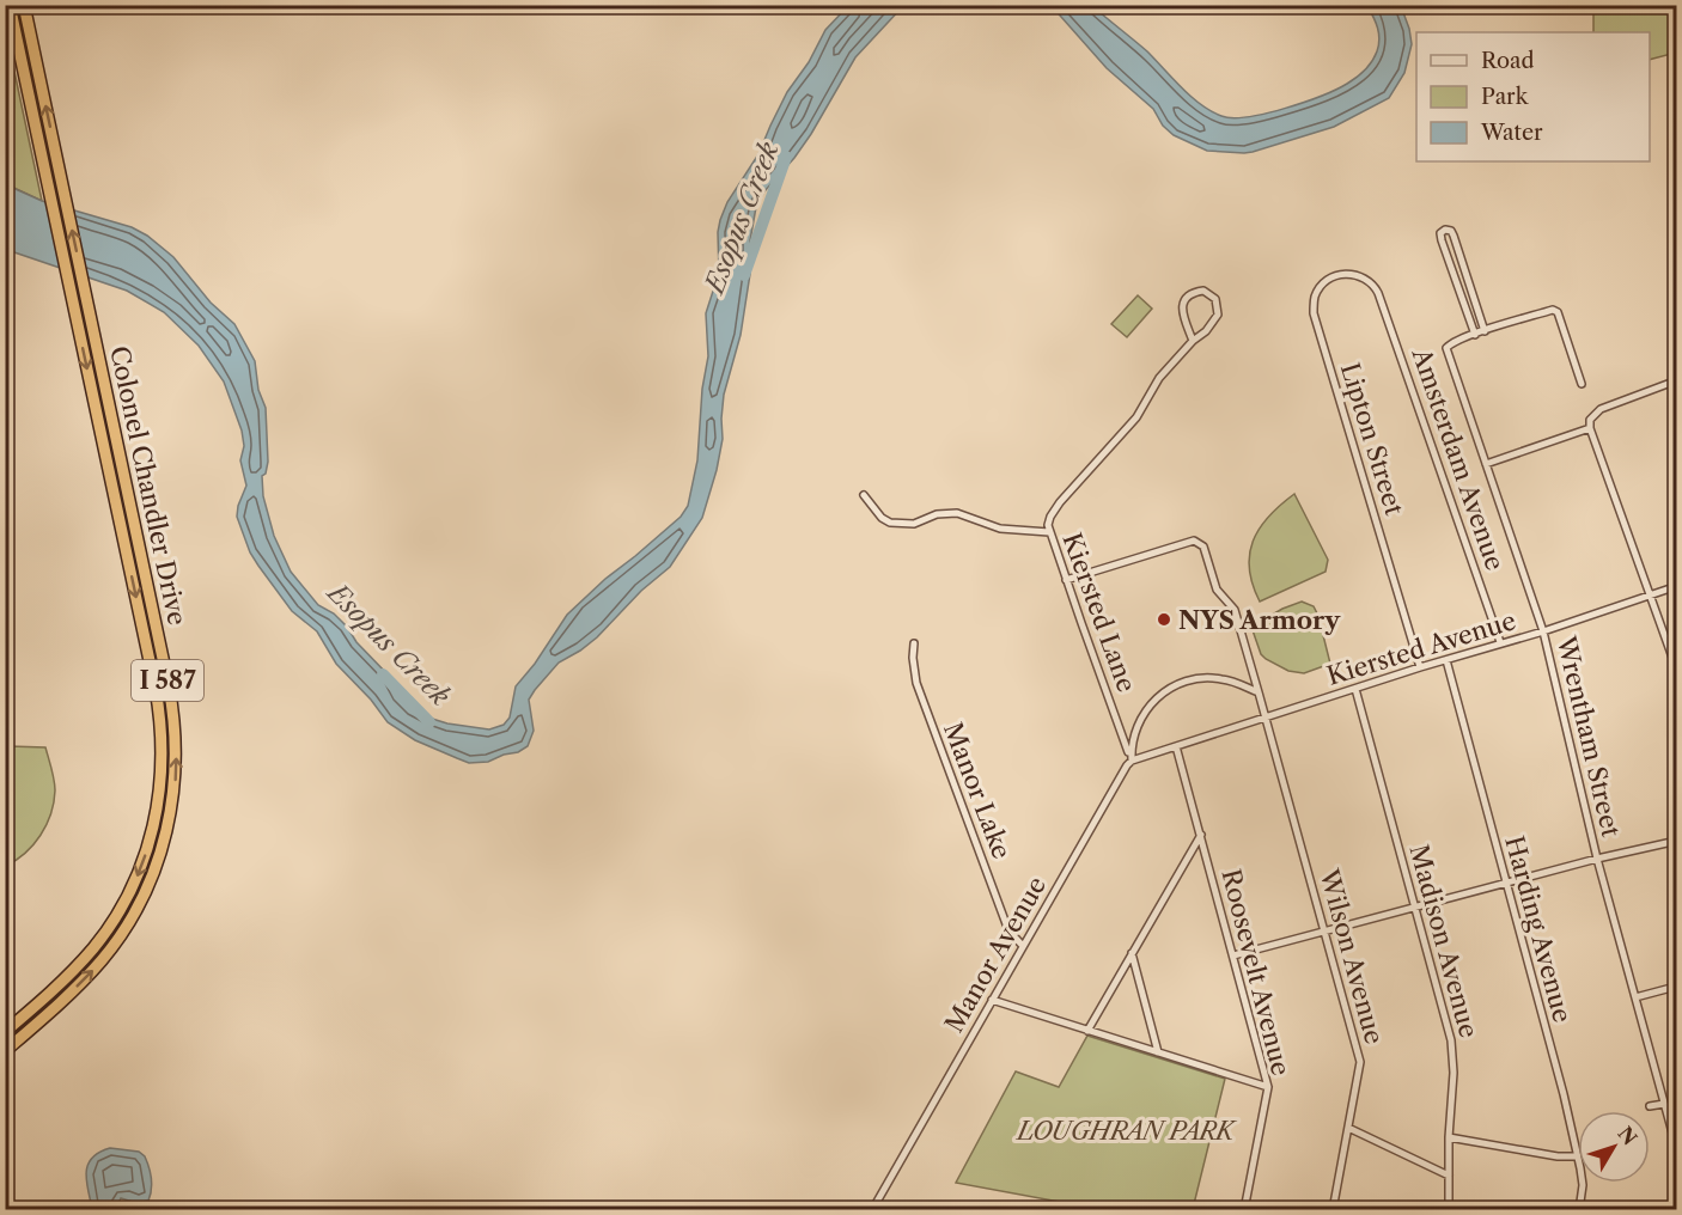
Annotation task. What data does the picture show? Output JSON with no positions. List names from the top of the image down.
{
  "streets": {
    "highway": ["Colonel Chandler Drive", "I 587"],
    "street": [
      "Lipton Street",
      "Amsterdam Avenue",
      "Kiersted Lane",
      "Kiersted Avenue",
      "Wrentham Street",
      "Manor Lake",
      "Harding Avenue",
      "Madison Avenue",
      "Manor Avenue",
      "Wilson Avenue",
      "Roosevelt Avenue"
    ]
  },
  "crossings": [
    ["Lipton Street", "Amsterdam Avenue"],
    ["Lipton Street", "Kiersted Avenue"],
    ["Amsterdam Avenue", "Kiersted Avenue"],
    ["Kiersted Lane", "Manor Avenue"],
    ["Kiersted Lane", "Wilson Avenue"],
    ["Kiersted Avenue", "Wrentham Street"],
    ["Kiersted Avenue", "Harding Avenue"],
    ["Kiersted Avenue", "Madison Avenue"],
    ["Kiersted Avenue", "Wilson Avenue"],
    ["Kiersted Avenue", "Roosevelt Avenue"],
    ["Manor Lake", "Manor Avenue"]
  ],
  "water": ["Esopus Creek"],
  "parks": ["LOUGHRAN PARK"],
  "places": ["NYS Armory"],
  "legend": ["Road", "Park", "Water"],
  "north": "top right"
}
